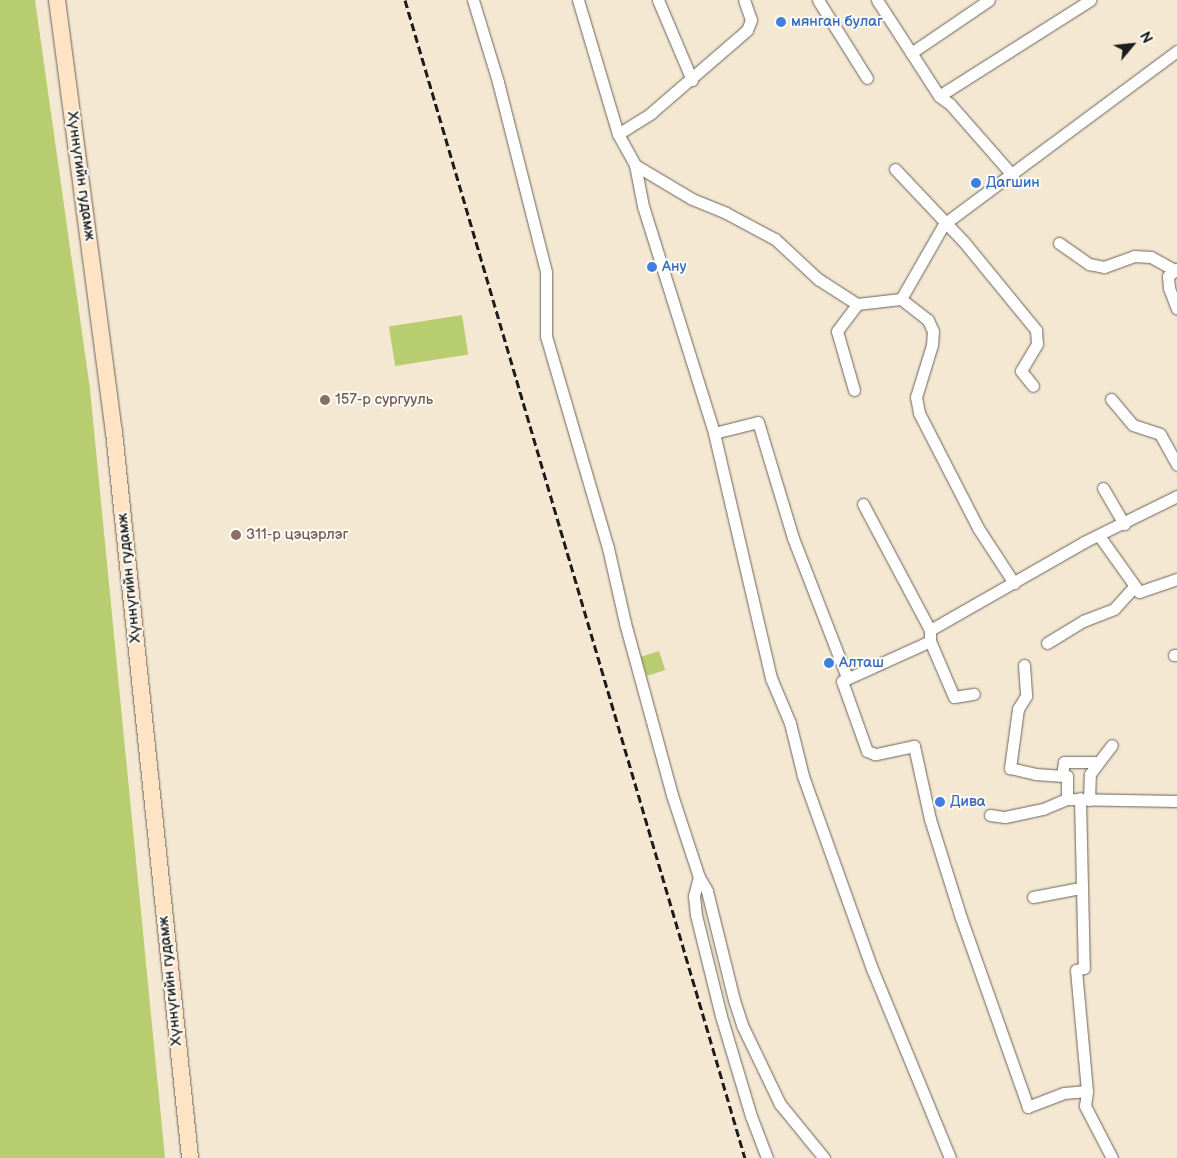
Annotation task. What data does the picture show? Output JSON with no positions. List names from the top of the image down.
{
  "streets": {
    "main road": ["Хүннүгийн гудамж"]
  },
  "places": [
    "мянган булаг",
    "Дагшин",
    "Ану",
    "157-р сургууль",
    "311-р цэцэрлэг",
    "Алташ",
    "Дива"
  ],
  "north": "top right"
}
